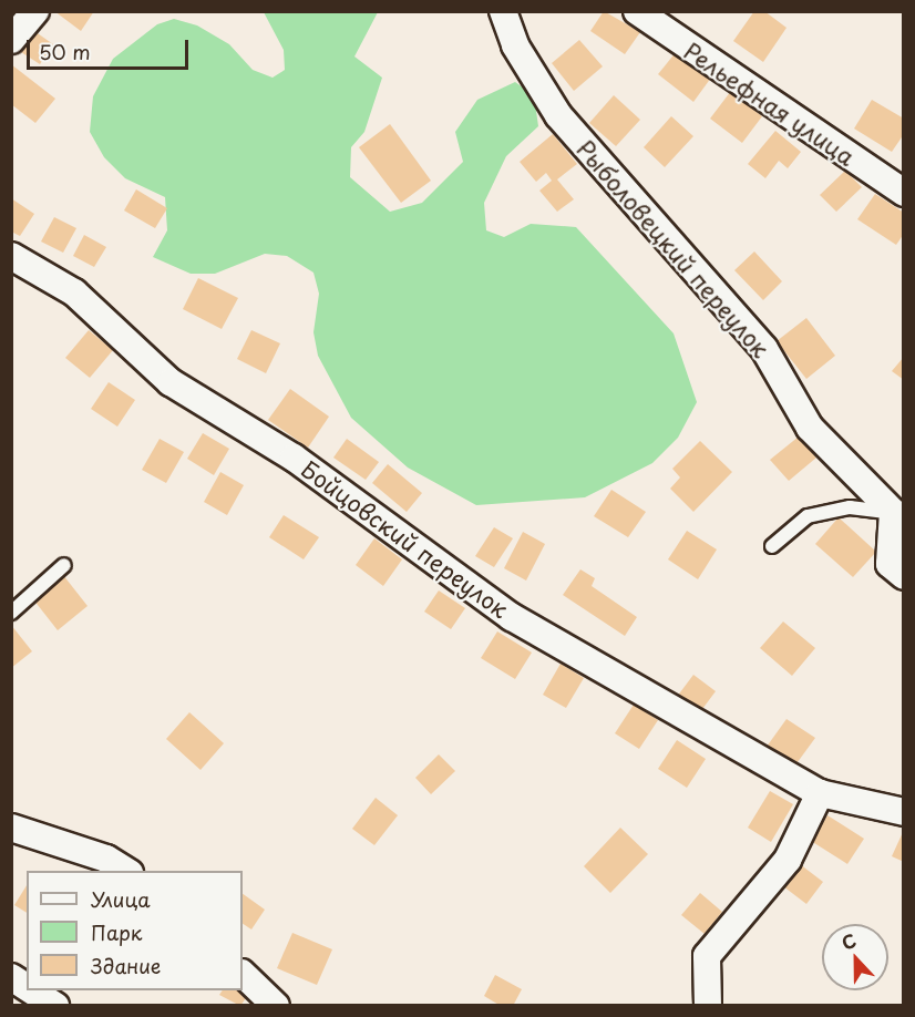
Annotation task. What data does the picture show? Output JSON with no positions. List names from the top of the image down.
{
  "streets": {
    "street": ["Рельефная улица", "Рыболовецкий переулок", "Бойцовский переулок"]
  },
  "legend": ["Улица", "Парк", "Здание"],
  "scale_bar": "50 m",
  "north": "top"
}
